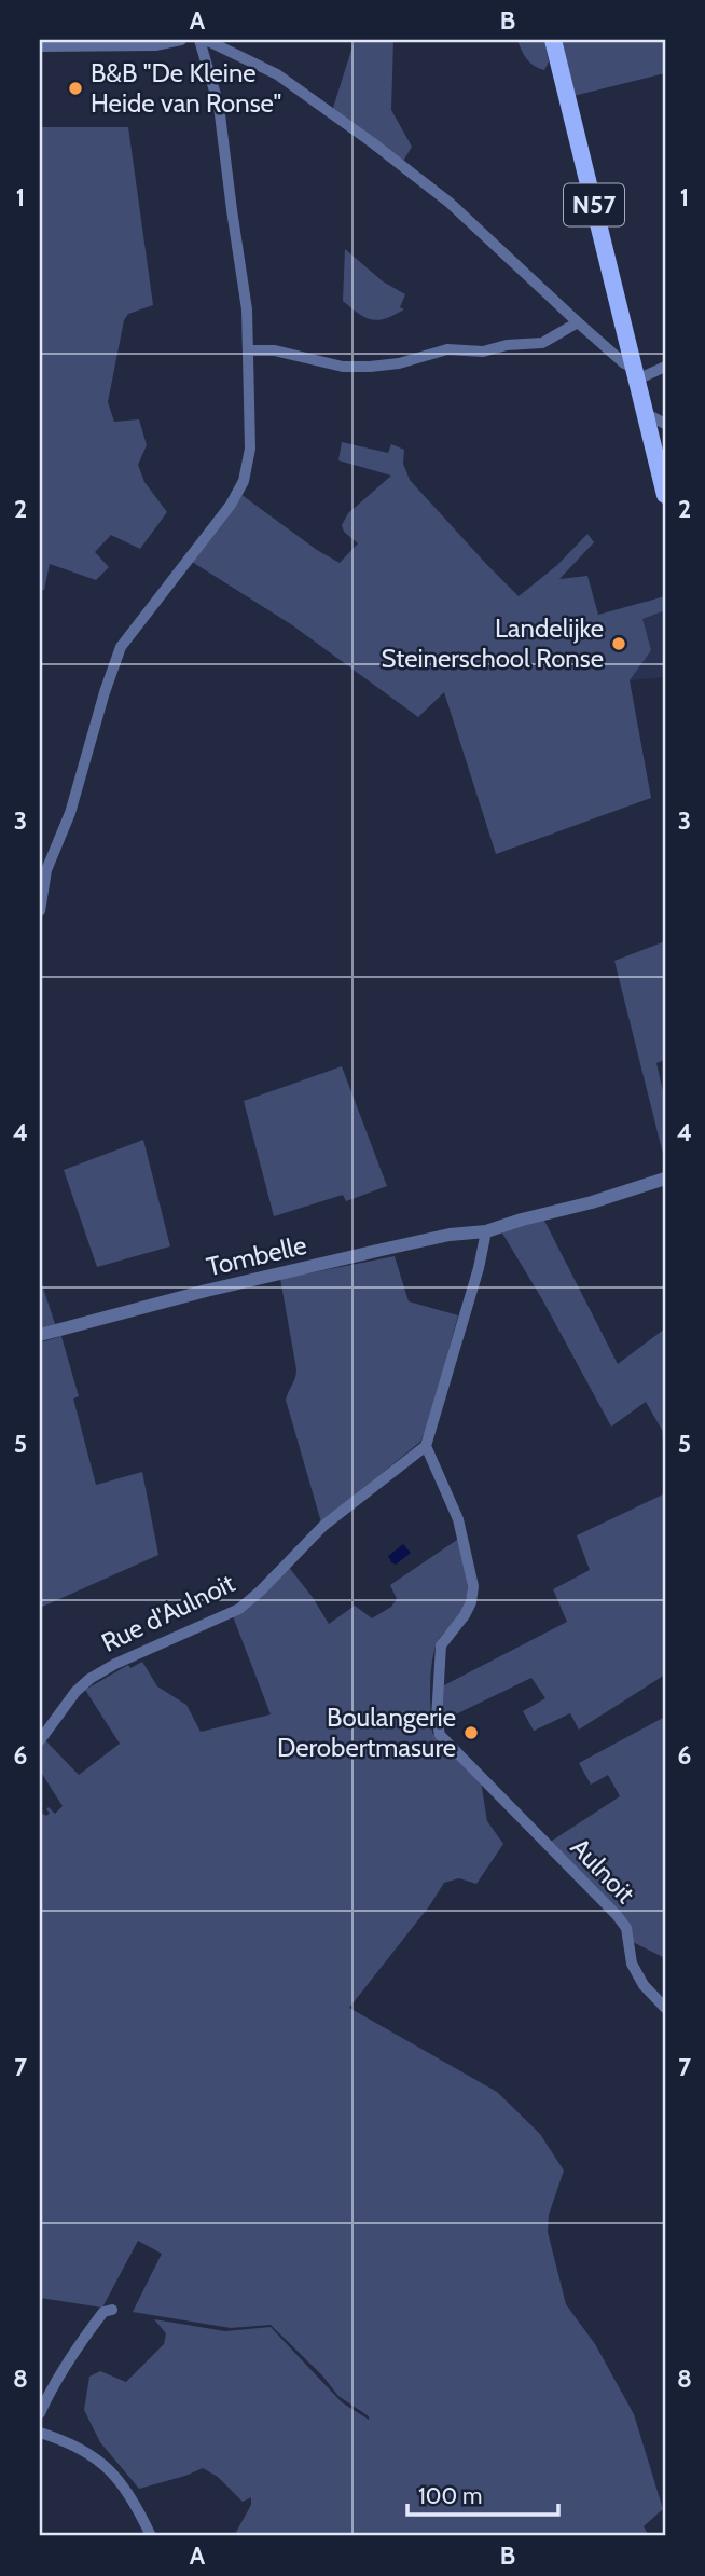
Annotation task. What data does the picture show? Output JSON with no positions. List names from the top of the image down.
{
  "streets": {
    "main road": ["N57"],
    "street": ["Tombelle", "Rue d'Aulnoit", "Aulnoit"]
  },
  "crossings": [
    ["Rue d'Aulnoit", "Aulnoit"]
  ],
  "places": ["B&B \"De Kleine Heide van Ronse\"", "Landelijke Steinerschool Ronse", "Boulangerie Derobertmasure"],
  "scale_bar": "100 m",
  "grid": {
    "columns": ["A", "B"],
    "rows": [
      "1",
      "2",
      "3",
      "4",
      "5",
      "6",
      "7",
      "8"
    ]
  }
}
